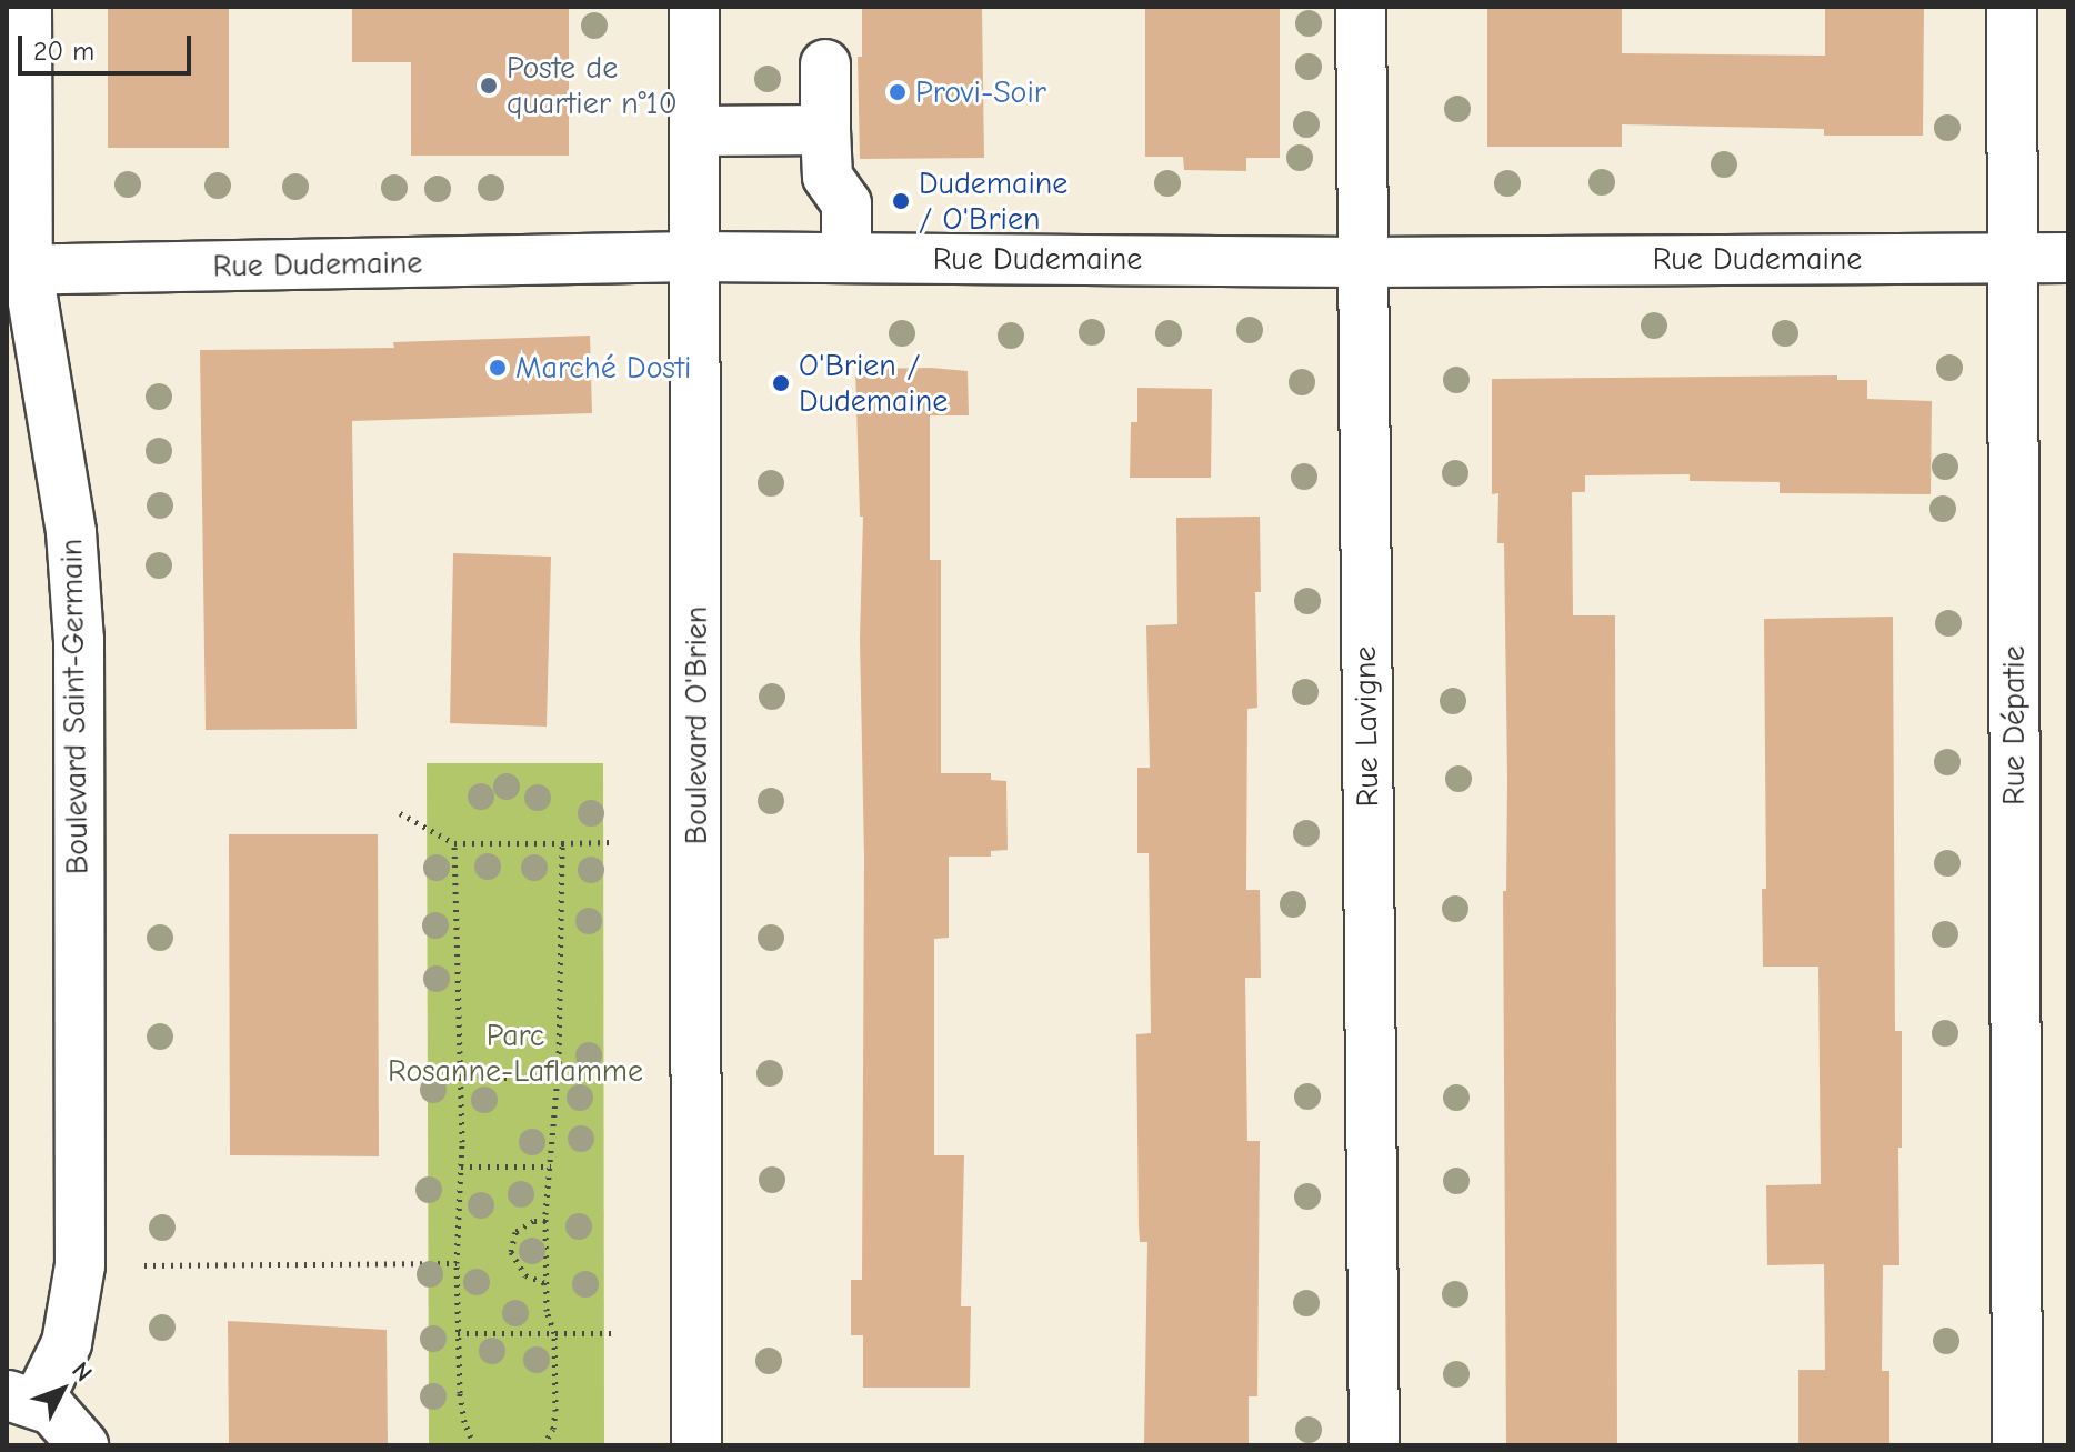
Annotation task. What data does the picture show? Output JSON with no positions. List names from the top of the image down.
{
  "streets": {
    "street": [
      "Rue Dudemaine",
      "Boulevard Saint-Germain",
      "Boulevard O'Brien",
      "Rue Dépatie",
      "Rue Lavigne"
    ]
  },
  "crossings": [
    ["Rue Dudemaine", "Boulevard Saint-Germain"],
    ["Rue Dudemaine", "Boulevard O'Brien"],
    ["Rue Dudemaine", "Rue Dépatie"],
    ["Rue Dudemaine", "Rue Lavigne"]
  ],
  "parks": ["Parc Rosanne-Laflamme"],
  "places": [
    "Poste de quartier n°10",
    "Provi-Soir",
    "Dudemaine / O'Brien",
    "Marché Dosti",
    "O'Brien / Dudemaine"
  ],
  "scale_bar": "20 m",
  "north": "top right"
}
